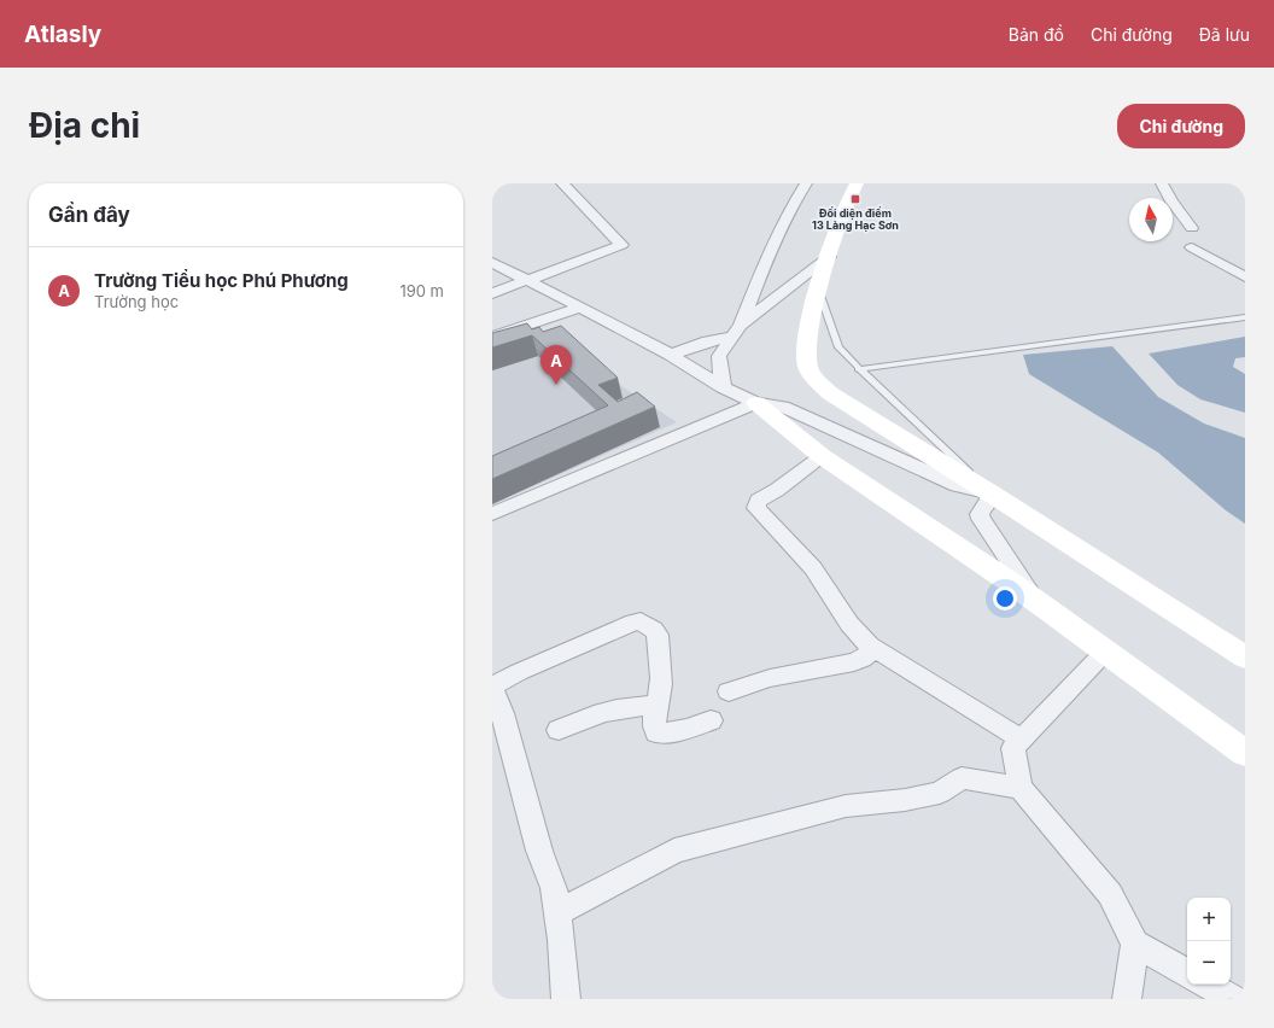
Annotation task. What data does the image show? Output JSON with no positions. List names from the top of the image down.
{
  "places": {
    "transit": ["Đối diện điếm 13 Làng Hạc Sơn"]
  },
  "north": "top",
  "page": {
    "header": "Atlasly",
    "nav": ["Bản đồ", "Chỉ đường", "Đã lưu"],
    "buttons": "Chỉ đường",
    "title": "Địa chỉ",
    "heading": "Gần đây",
    "list": [
      {
        "mark": "A",
        "name": "Trường Tiểu học Phú Phương",
        "note": "Trường học",
        "value": "190 m"
      }
    ],
    "pins": "A",
    "map_buttons": ["+", "−"]
  }
}
